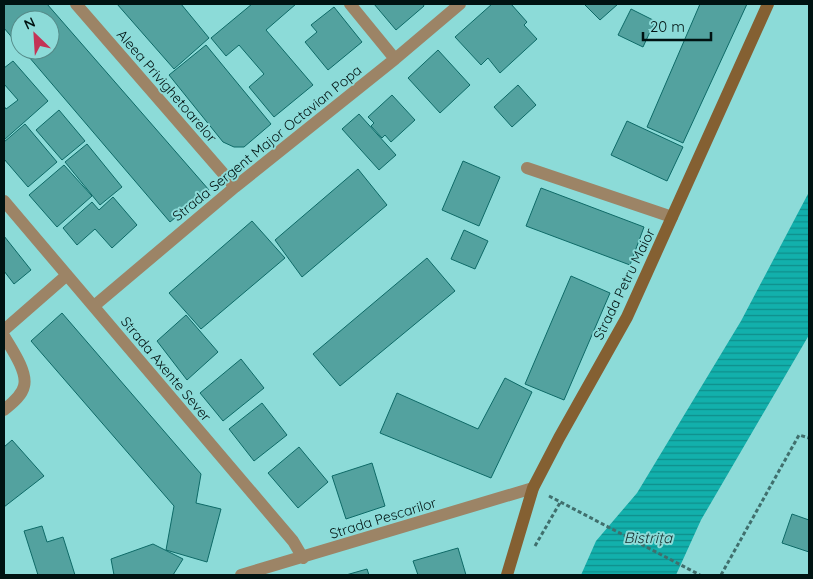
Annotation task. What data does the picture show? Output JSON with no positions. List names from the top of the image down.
{
  "streets": {
    "street": [
      "Aleea Privighetoarelor",
      "Strada Sergent Major Octavian Popa",
      "Strada Petru Maior",
      "Strada Axente Sever",
      "Strada Pescarilor"
    ]
  },
  "crossings": [
    ["Aleea Privighetoarelor", "Strada Sergent Major Octavian Popa"],
    ["Strada Sergent Major Octavian Popa", "Strada Axente Sever"],
    ["Strada Petru Maior", "Strada Pescarilor"],
    ["Strada Axente Sever", "Strada Pescarilor"]
  ],
  "water": ["Bistrița"],
  "scale_bar": "20 m",
  "north": "top left"
}
